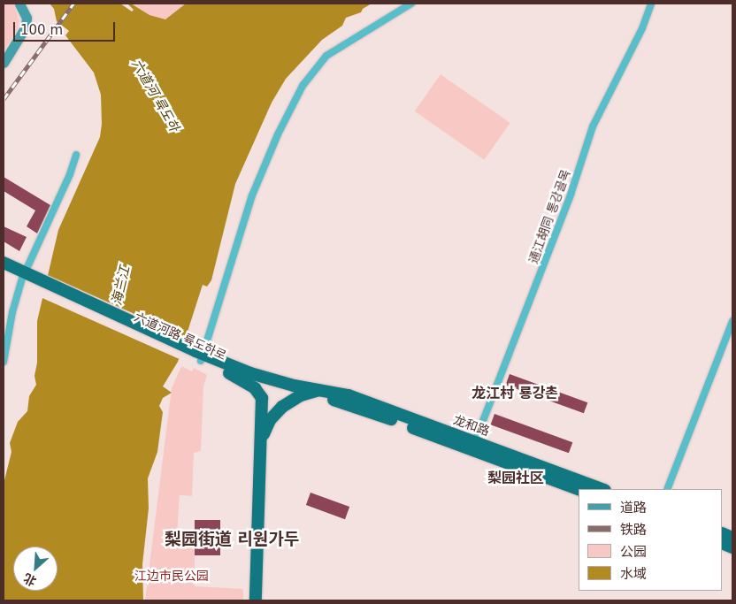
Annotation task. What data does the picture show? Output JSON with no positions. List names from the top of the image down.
{
  "streets": {
    "highway": ["六道河路 륙도하로", "龙和路"],
    "street": ["通江胡同 통강골목"]
  },
  "crossings": [
    ["通江胡同 통강골목", "龙和路"],
    ["六道河路 륙도하로", "龙和路"]
  ],
  "districts": ["龙江村 룡강촌", "梨园社区", "梨园街道 리원가두"],
  "water": ["六道河 륙도하", "海兰江"],
  "parks": ["江边市民公园"],
  "legend": [
    "道路",
    "铁路",
    "公园",
    "水域"
  ],
  "scale_bar": "100 m",
  "north": "bottom left"
}
